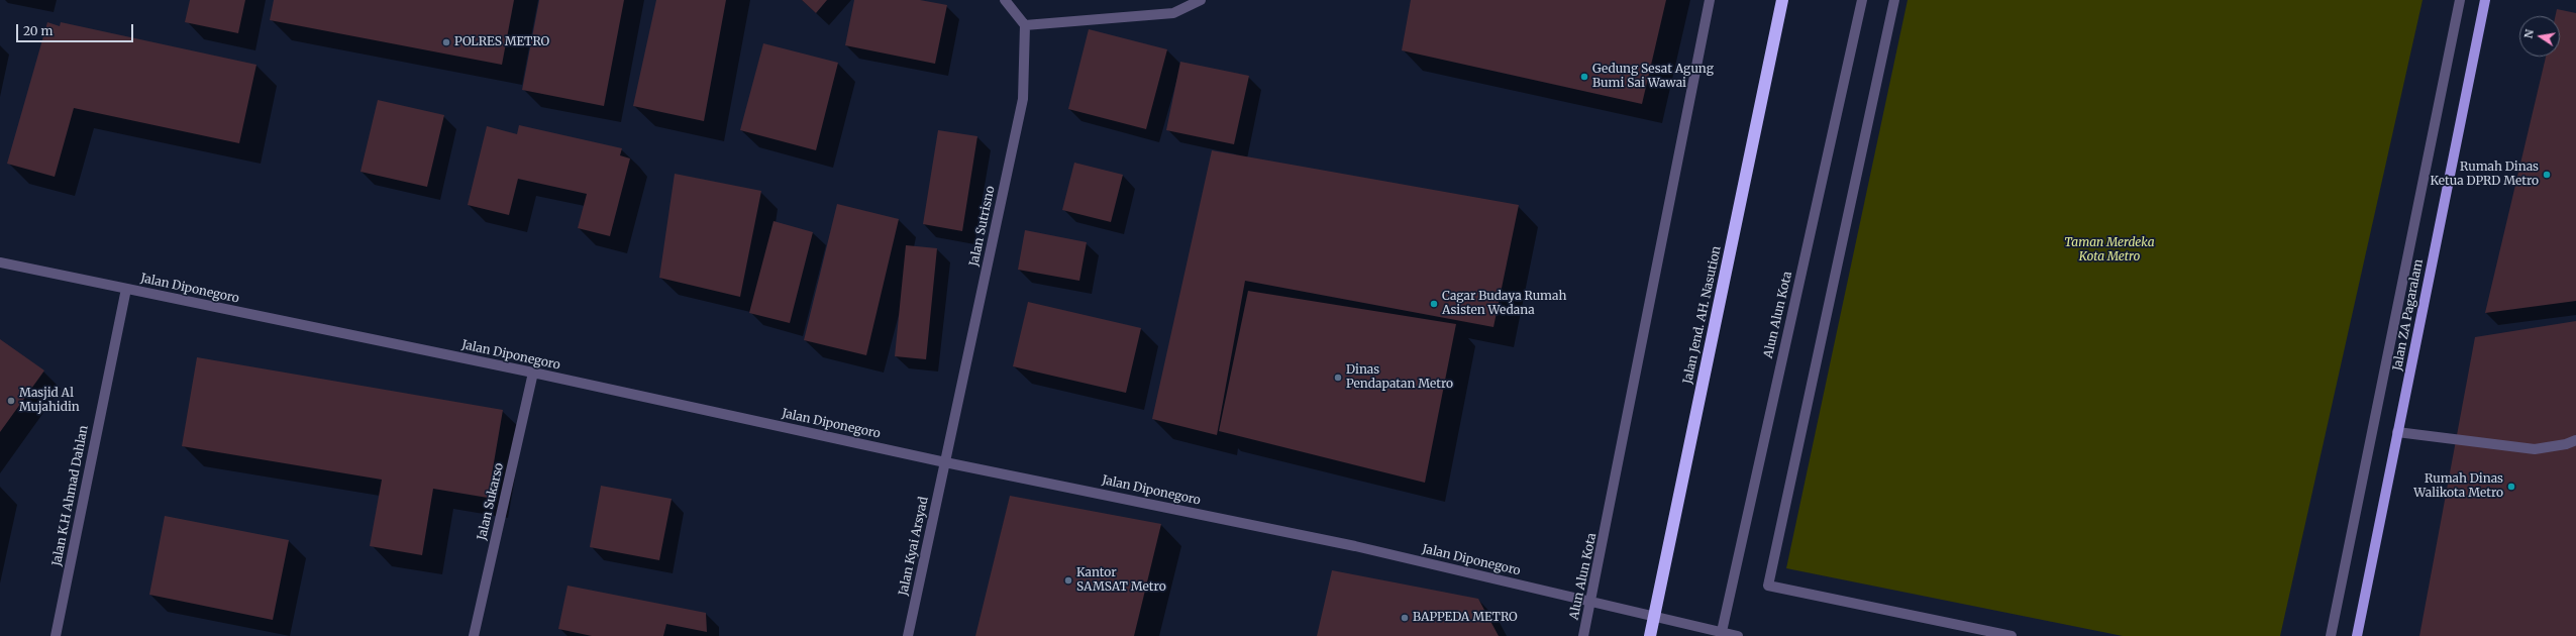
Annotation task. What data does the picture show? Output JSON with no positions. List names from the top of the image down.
{
  "streets": {
    "highway": ["Jalan Jend. AH. Nasution"],
    "main road": ["Jalan ZA Pagaralam"],
    "street": [
      "Jalan Sutrisno",
      "Jalan Diponegoro",
      "Alun Alun Kota",
      "Jalan K.H Ahmad Dahlan",
      "Jalan Sukarso",
      "Jalan Kyai Arsyad"
    ]
  },
  "crossings": [
    ["Jalan Sutrisno", "Jalan Diponegoro"],
    ["Jalan Sutrisno", "Jalan Kyai Arsyad"],
    ["Jalan Diponegoro", "Jalan Jend. AH. Nasution"],
    ["Jalan Diponegoro", "Alun Alun Kota"],
    ["Jalan Diponegoro", "Jalan K.H Ahmad Dahlan"],
    ["Jalan Diponegoro", "Jalan Sukarso"],
    ["Jalan Diponegoro", "Jalan Kyai Arsyad"]
  ],
  "parks": ["Taman Merdeka Kota Metro"],
  "places": [
    "POLRES METRO",
    "Gedung Sesat Agung Bumi Sai Wawai",
    "Rumah Dinas Ketua DPRD Metro",
    "Cagar Budaya Rumah Asisten Wedana",
    "Dinas Pendapatan Metro",
    "Masjid Al Mujahidin",
    "Rumah Dinas Walikota Metro",
    "Kantor SAMSAT Metro",
    "BAPPEDA METRO"
  ],
  "scale_bar": "20 m",
  "north": "left"
}
